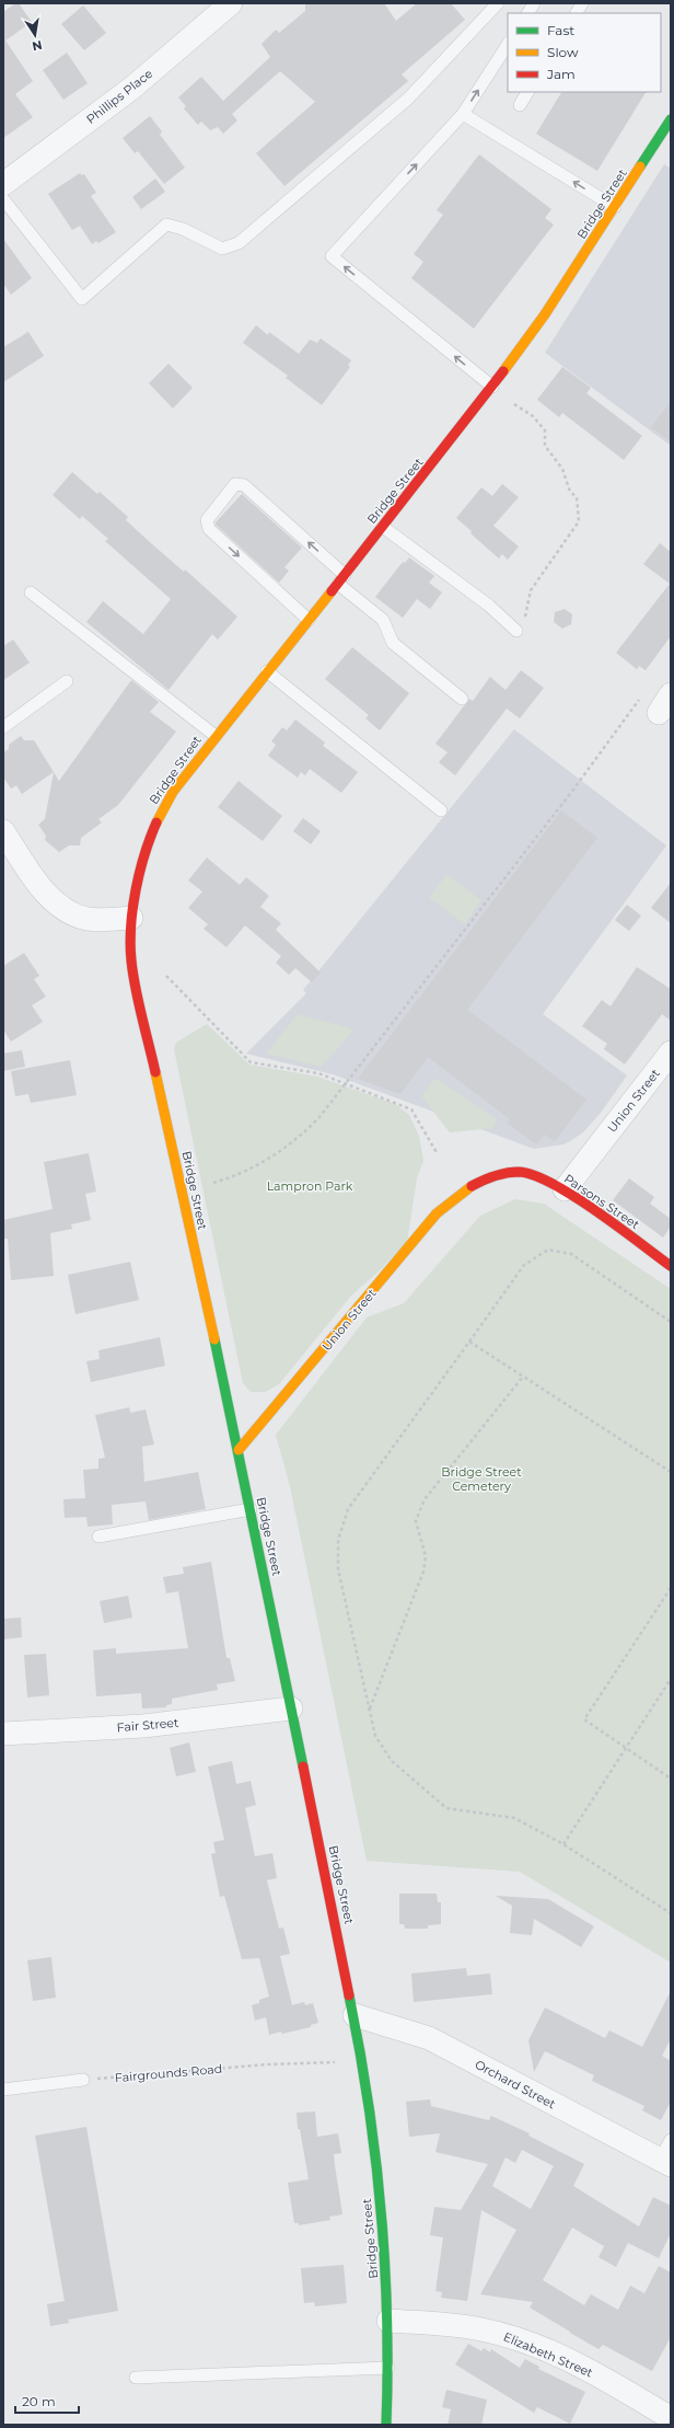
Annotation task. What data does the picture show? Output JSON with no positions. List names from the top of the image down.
{
  "streets": {
    "main road": ["Bridge Street", "Union Street", "Parsons Street"],
    "street": [
      "Phillips Place",
      "Fair Street",
      "Orchard Street",
      "Elizabeth Street"
    ],
    "path": ["Fairgrounds Road"]
  },
  "crossings": [
    ["Bridge Street", "Union Street"],
    ["Bridge Street", "Fair Street"],
    ["Bridge Street", "Orchard Street"],
    ["Bridge Street", "Elizabeth Street"],
    ["Union Street", "Parsons Street"]
  ],
  "parks": ["Lampron Park", "Bridge Street Cemetery"],
  "legend": ["Fast", "Slow", "Jam"],
  "scale_bar": "20 m",
  "north": "bottom"
}
